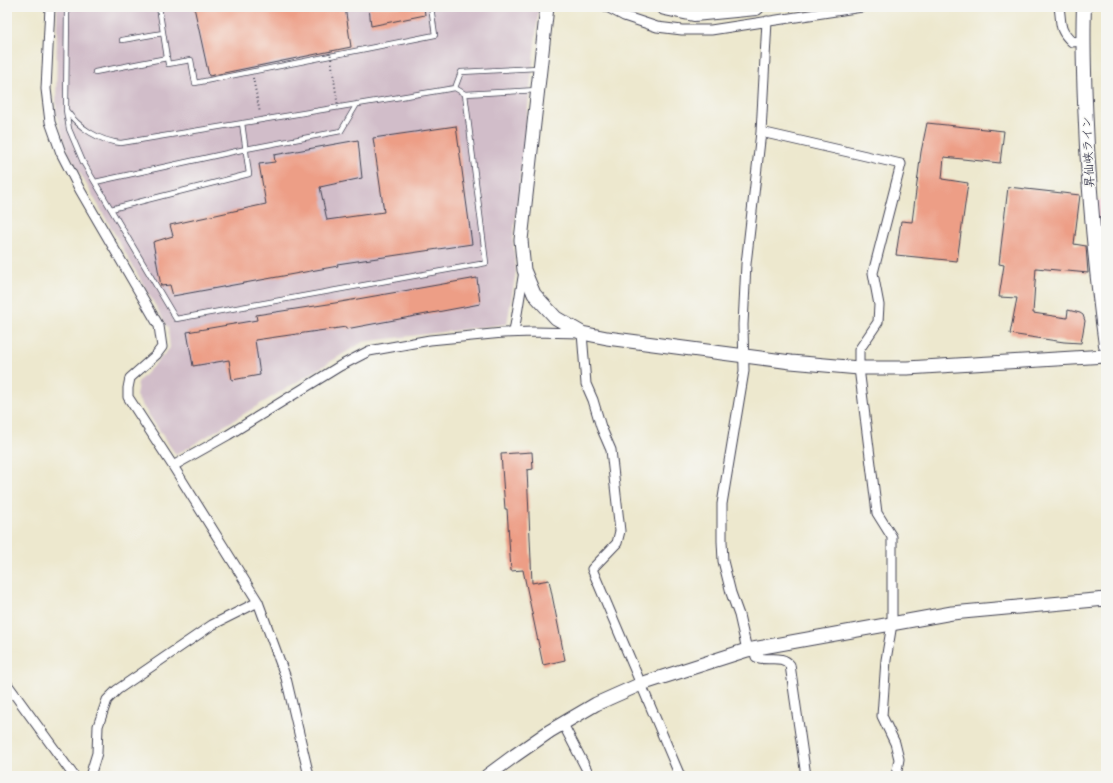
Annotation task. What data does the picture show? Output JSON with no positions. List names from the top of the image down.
{
  "streets": {
    "main road": ["昇仙峡ライン"]
  }
}
